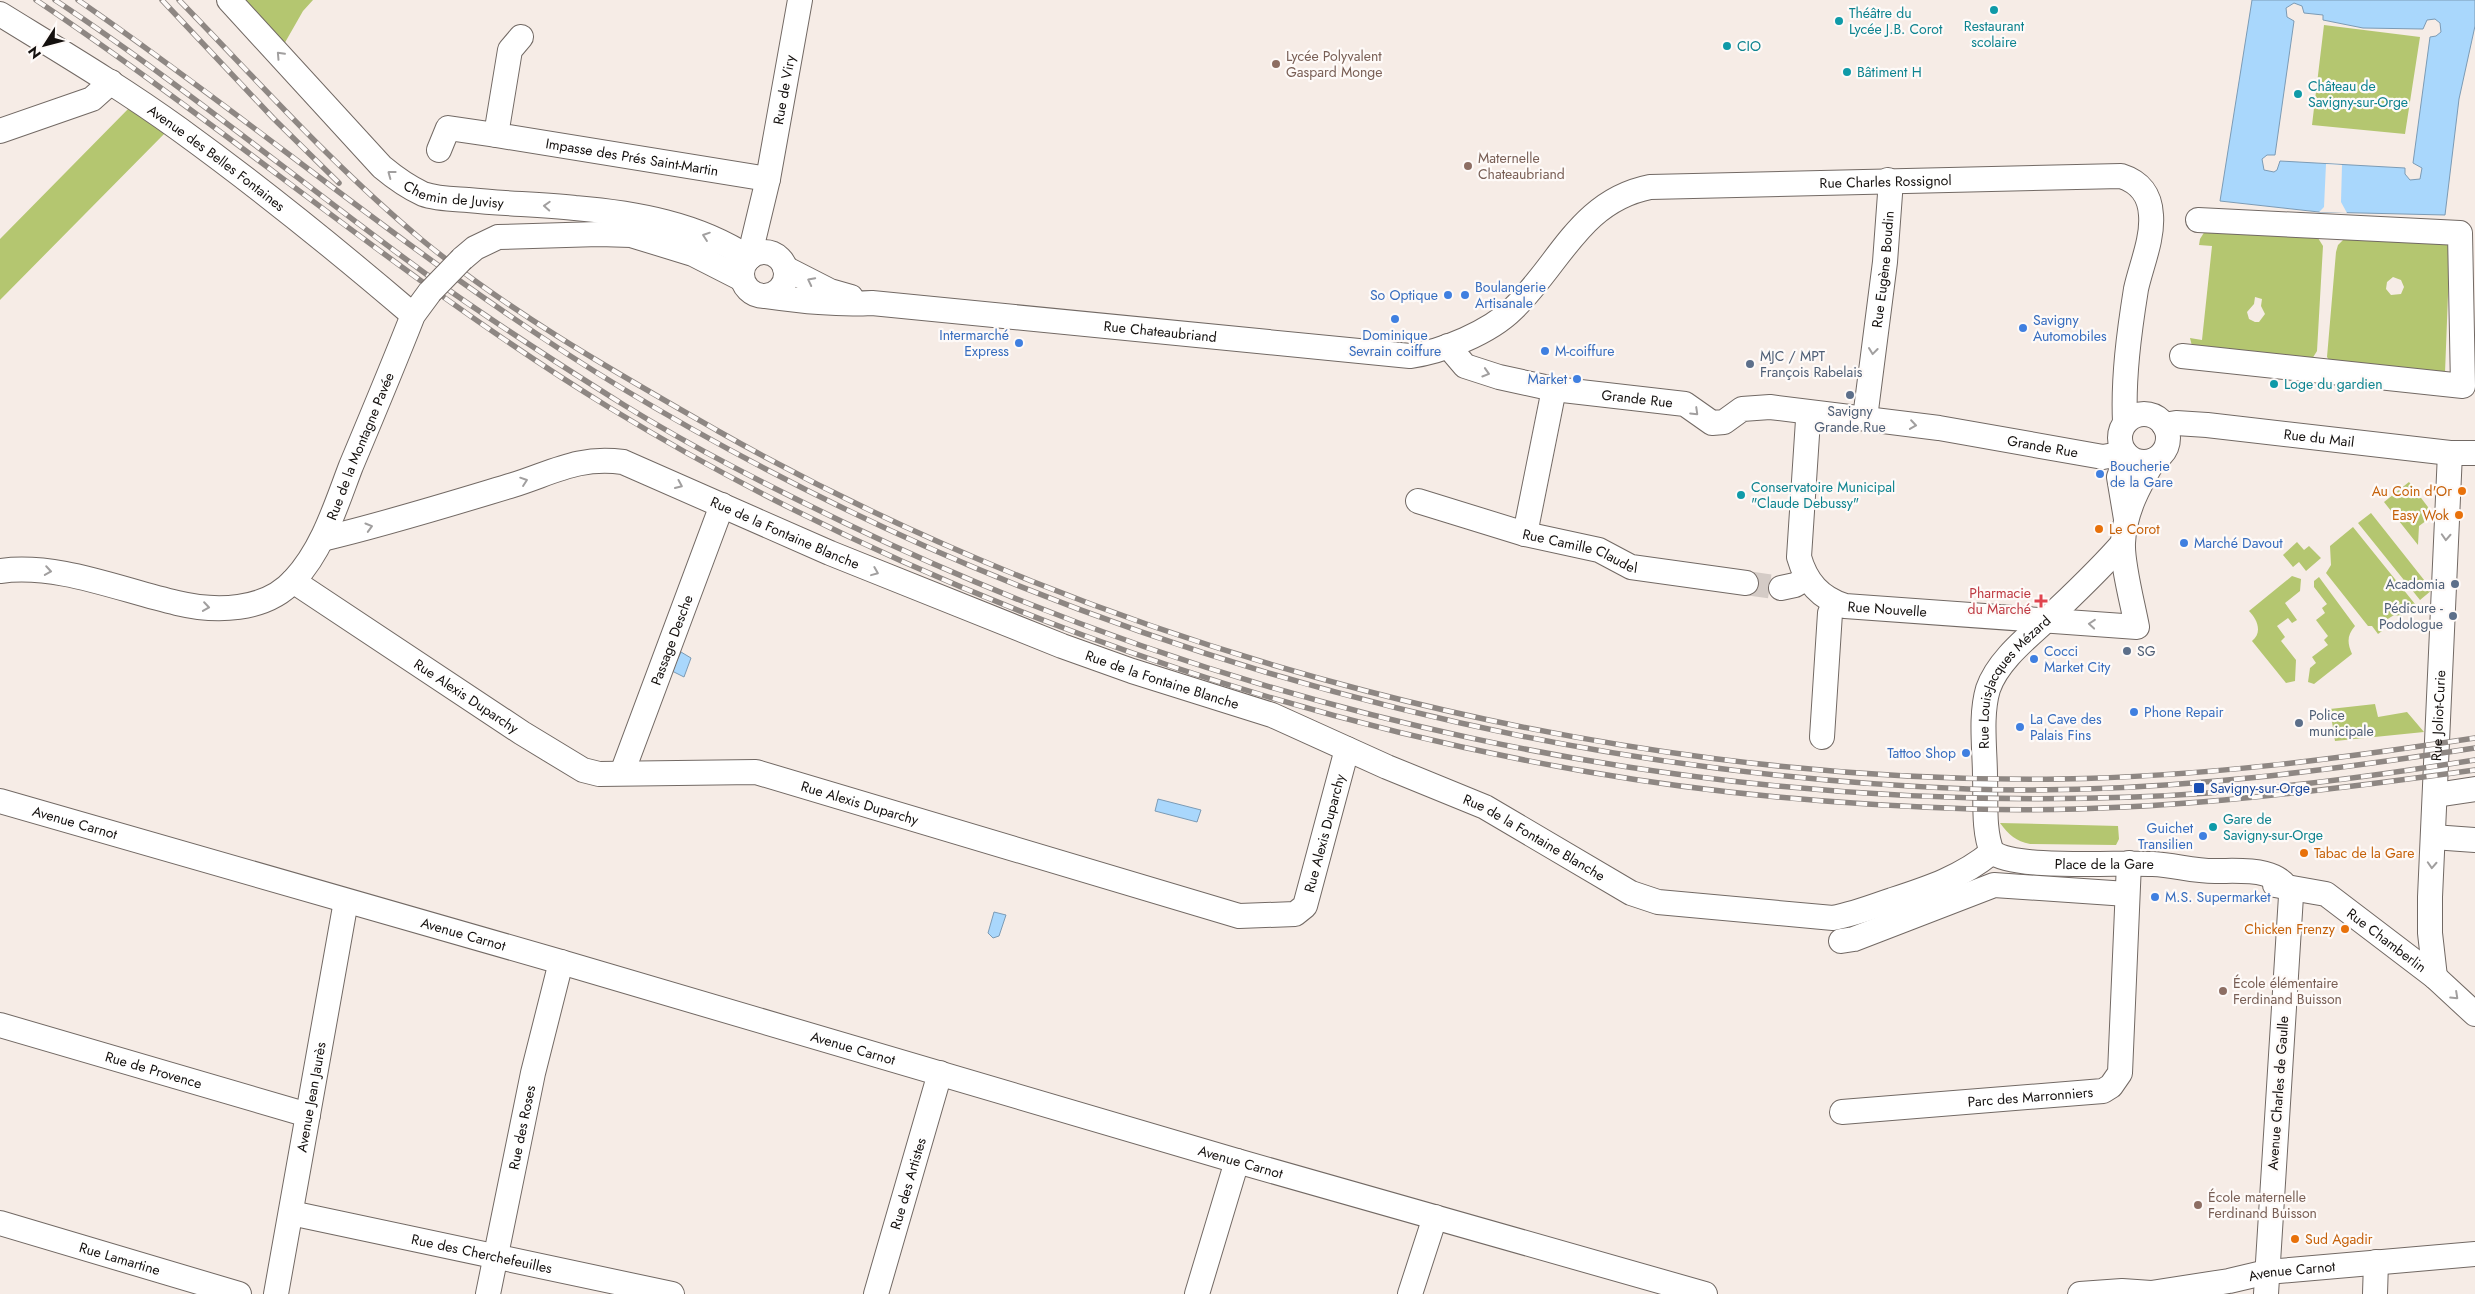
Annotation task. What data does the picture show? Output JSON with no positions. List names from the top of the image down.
{
  "streets": {
    "street": [
      "Rue de Viry",
      "Impasse des Prés Saint-Martin",
      "Avenue des Belles Fontaines",
      "Rue Charles Rossignol",
      "Chemin de Juvisy",
      "Rue Eugène Boudin",
      "Rue Chateaubriand",
      "Grande Rue",
      "Rue du Mail",
      "Rue de la Montagne Pavée",
      "Rue de la Fontaine Blanche",
      "Rue Camille Claudel",
      "Rue Nouvelle",
      "Passage Desche",
      "Rue Louis-Jacques Mézard",
      "Rue Alexis Duparchy",
      "Rue Joliot-Curie",
      "Avenue Carnot",
      "Place de la Gare",
      "Rue Chamberlin",
      "Rue de Provence",
      "Avenue Charles de Gaulle",
      "Avenue Jean Jaurès",
      "Parc des Marronniers",
      "Rue des Roses",
      "Rue des Artistes",
      "Rue des Cherchefeuilles",
      "Rue Lamartine"
    ]
  },
  "crossings": [
    ["Rue de Viry", "Impasse des Prés Saint-Martin"],
    ["Rue de Viry", "Chemin de Juvisy"],
    ["Rue de Viry", "Rue Chateaubriand"],
    ["Rue de Viry", "Rue de la Montagne Pavée"],
    ["Avenue des Belles Fontaines", "Rue de la Montagne Pavée"],
    ["Rue Charles Rossignol", "Rue Eugène Boudin"],
    ["Rue Charles Rossignol", "Rue Chateaubriand"],
    ["Rue Charles Rossignol", "Grande Rue"],
    ["Rue Charles Rossignol", "Rue du Mail"],
    ["Rue Charles Rossignol", "Rue Nouvelle"],
    ["Rue Charles Rossignol", "Rue Louis-Jacques Mézard"],
    ["Chemin de Juvisy", "Rue Chateaubriand"],
    ["Chemin de Juvisy", "Rue de la Montagne Pavée"],
    ["Rue Eugène Boudin", "Grande Rue"],
    ["Rue Chateaubriand", "Grande Rue"],
    ["Rue Chateaubriand", "Rue de la Montagne Pavée"],
    ["Grande Rue", "Rue du Mail"],
    ["Rue du Mail", "Rue Joliot-Curie"],
    ["Rue de la Montagne Pavée", "Rue de la Fontaine Blanche"],
    ["Rue de la Montagne Pavée", "Rue Alexis Duparchy"],
    ["Rue de la Fontaine Blanche", "Passage Desche"],
    ["Rue de la Fontaine Blanche", "Rue Louis-Jacques Mézard"],
    ["Rue de la Fontaine Blanche", "Rue Alexis Duparchy"],
    ["Rue de la Fontaine Blanche", "Place de la Gare"],
    ["Rue Nouvelle", "Rue Louis-Jacques Mézard"],
    ["Passage Desche", "Rue Alexis Duparchy"],
    ["Rue Louis-Jacques Mézard", "Place de la Gare"],
    ["Rue Joliot-Curie", "Rue Chamberlin"],
    ["Avenue Carnot", "Avenue Charles de Gaulle"],
    ["Avenue Carnot", "Avenue Jean Jaurès"],
    ["Avenue Carnot", "Rue des Roses"],
    ["Avenue Carnot", "Rue des Artistes"],
    ["Place de la Gare", "Rue Chamberlin"],
    ["Place de la Gare", "Avenue Charles de Gaulle"],
    ["Place de la Gare", "Parc des Marronniers"],
    ["Rue Chamberlin", "Avenue Charles de Gaulle"],
    ["Rue de Provence", "Avenue Jean Jaurès"],
    ["Avenue Jean Jaurès", "Rue des Cherchefeuilles"],
    ["Rue des Roses", "Rue des Cherchefeuilles"]
  ],
  "one_way": [
    "Chemin de Juvisy",
    "Rue Eugène Boudin",
    "Grande Rue",
    "Rue de la Fontaine Blanche",
    "Rue Joliot-Curie"
  ],
  "places": {
    "other": [
      "Restaurant scolaire",
      "Théâtre du Lycée J.B. Corot",
      "CIO",
      "Lycée Polyvalent Gaspard Monge",
      "Bâtiment H",
      "Château de Savigny-sur-Orge",
      "Maternelle Chateaubriand",
      "So Optique",
      "Boulangerie Artisanale",
      "Dominique Sevrain coiffure",
      "Savigny Automobiles",
      "Intermarché Express",
      "M-coiffure",
      "MJC / MPT François Rabelais",
      "Market",
      "Loge du gardien",
      "Savigny Grande Rue",
      "Boucherie de la Gare",
      "Au Coin d'Or",
      "Conservatoire Municipal \"Claude Debussy\"",
      "Easy Wok",
      "Le Corot",
      "Marché Davout",
      "Acadomia",
      "Pédicure - Podologue",
      "SG",
      "Cocci Market City",
      "Phone Repair",
      "Police municipale",
      "La Cave des Palais Fins",
      "Tattoo Shop",
      "Gare de Savigny-sur-Orge",
      "Guichet Transilien",
      "Tabac de la Gare",
      "M.S. Supermarket",
      "Chicken Frenzy",
      "École élémentaire Ferdinand Buisson",
      "École maternelle Ferdinand Buisson",
      "Sud Agadir"
    ],
    "health": ["Pharmacie du Marché"],
    "transit": ["Savigny-sur-Orge"]
  },
  "north": "bottom left"
}
